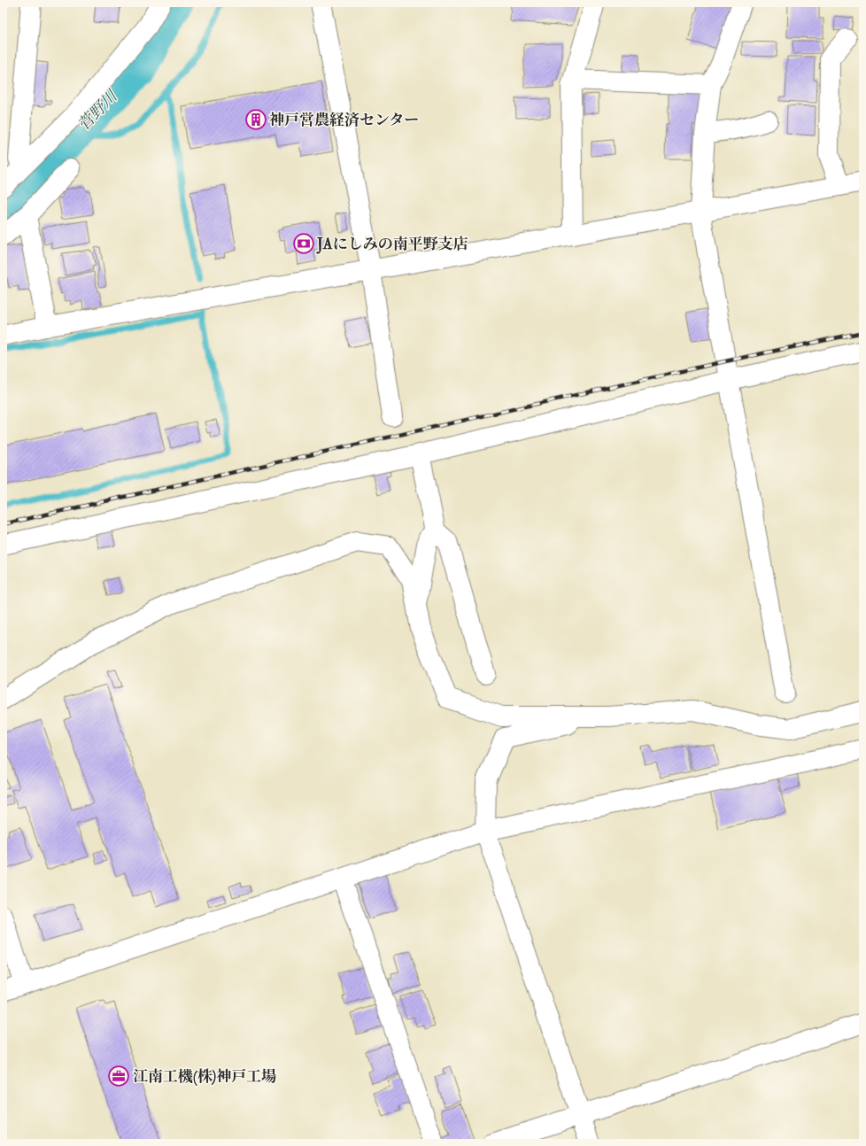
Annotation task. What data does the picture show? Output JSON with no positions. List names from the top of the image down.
{
  "water": ["菅野川"],
  "places": {
    "building": ["神戸営農経済センター"],
    "bank": ["JAにしみの南平野支店"],
    "office": ["江南工機(株)神戸工場"]
  }
}
